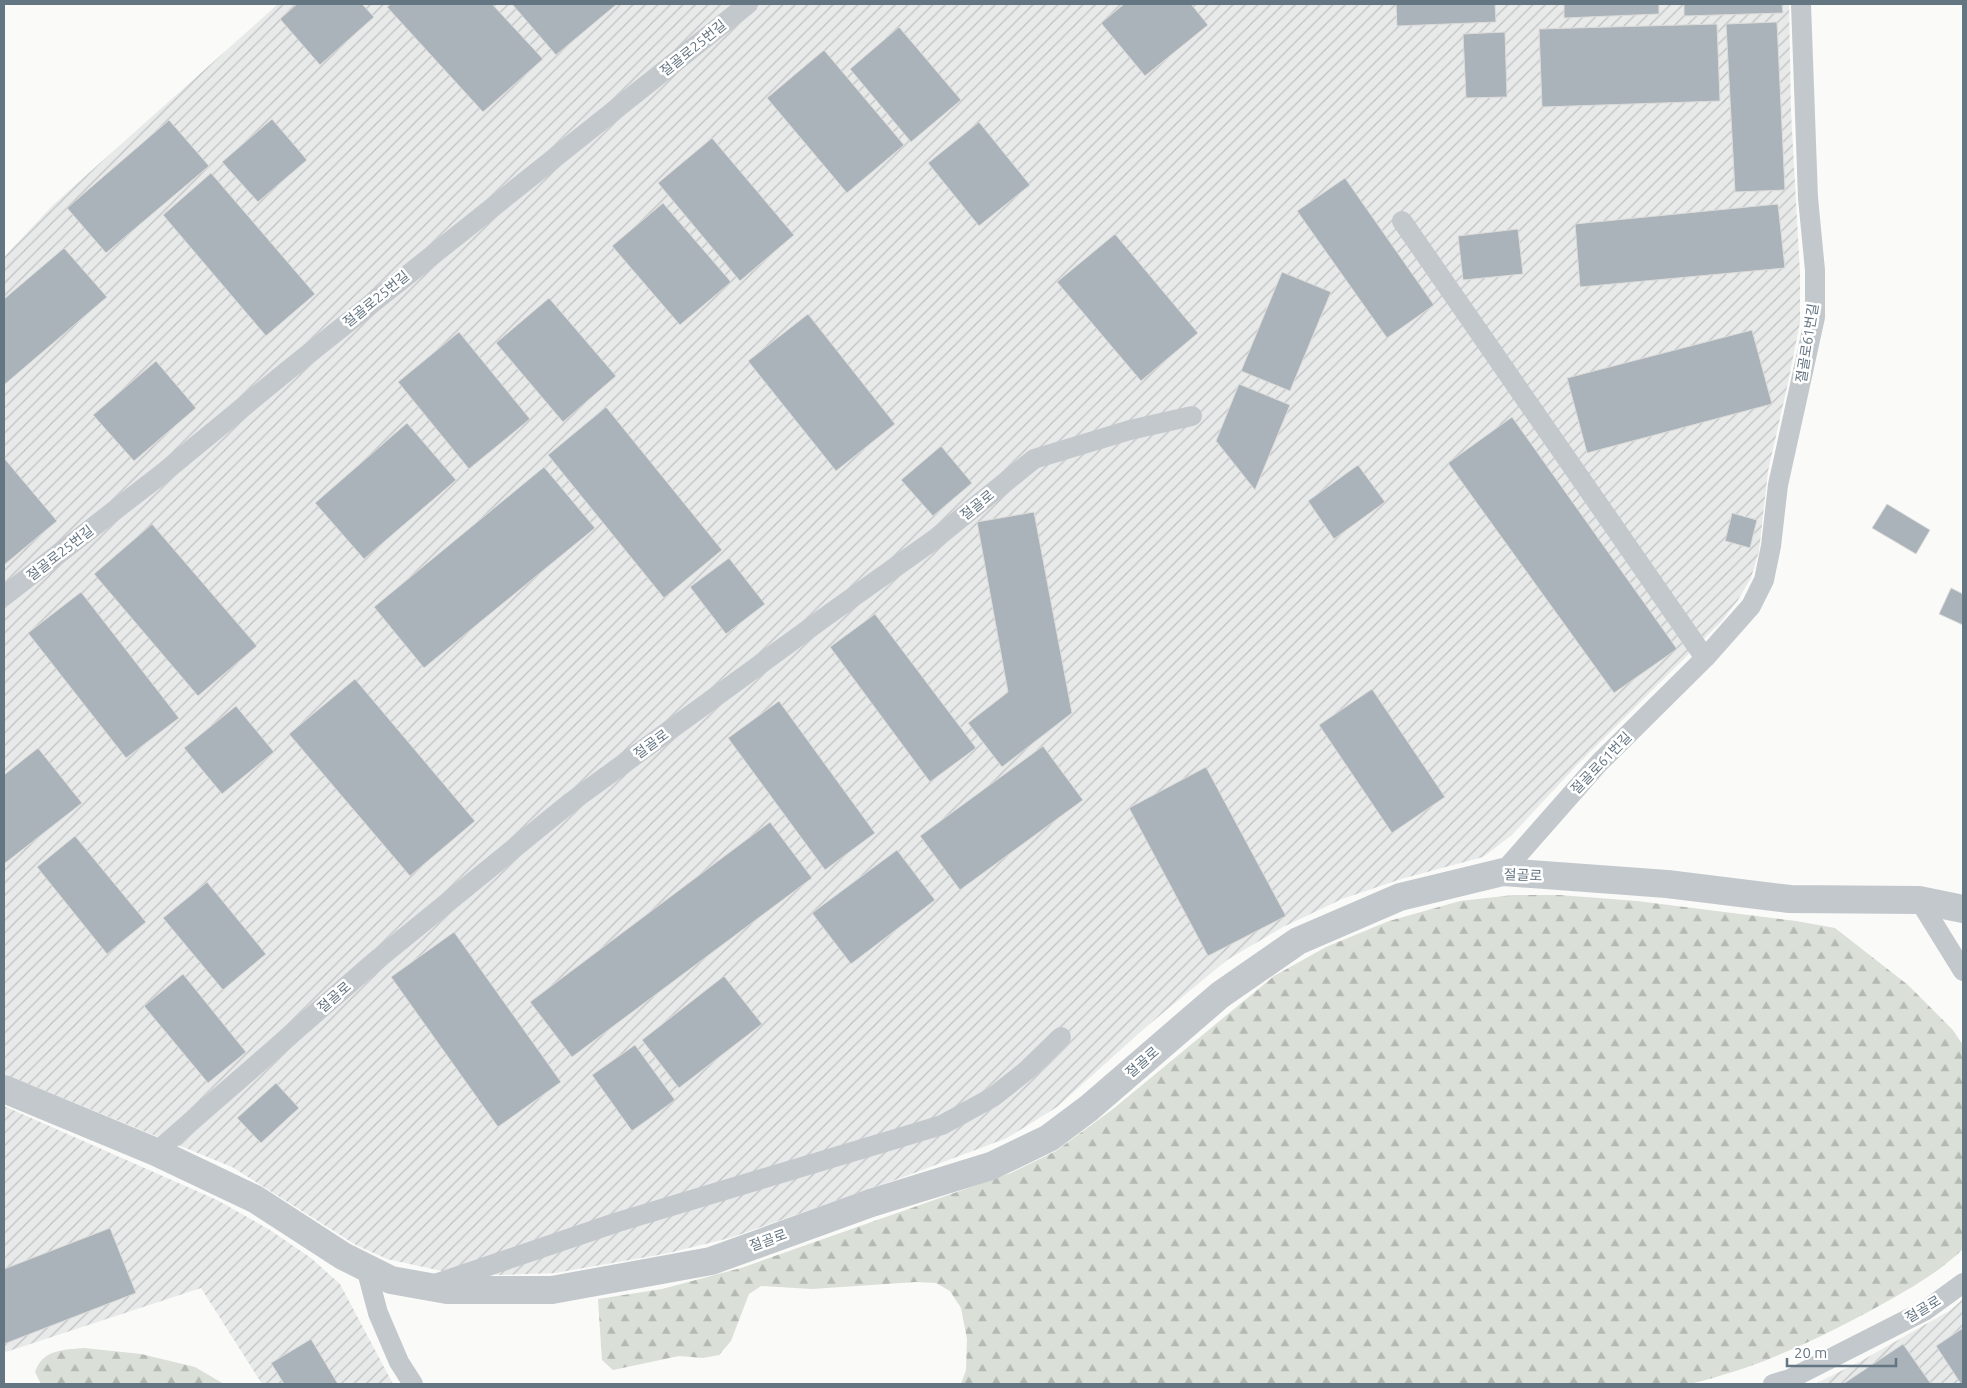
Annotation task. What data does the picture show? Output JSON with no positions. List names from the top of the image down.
{
  "streets": {
    "street": ["절골로"],
    "lane": ["절골로25번길", "절골로61번길"]
  },
  "crossings": [
    ["절골로61번길", "절골로"]
  ],
  "scale_bar": "20 m"
}
